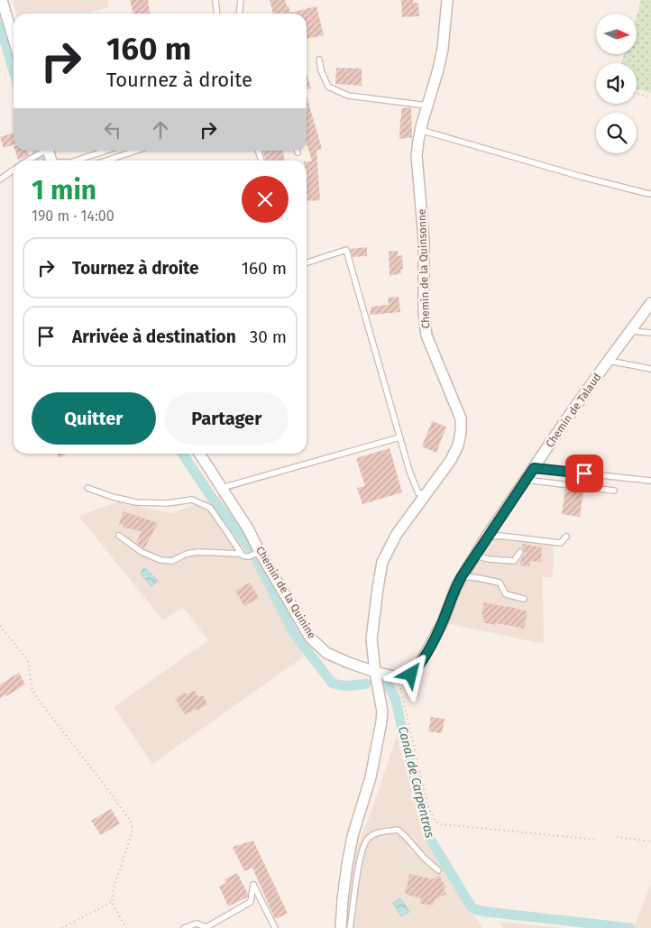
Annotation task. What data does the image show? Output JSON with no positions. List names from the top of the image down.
{
  "streets": {
    "street": ["Chemin de la Quinsonne", "Chemin de Talaud", "Chemin de la Quinine"]
  },
  "crossings": [
    ["Chemin de la Quinsonne", "Chemin de la Quinine"]
  ],
  "water": ["Canal de Carpentras"],
  "north": "right",
  "page": {
    "turn": ["160 m", "Tournez à droite"],
    "heading": ["1 min", "190 m · 14:00"],
    "list": [
      {
        "name": "Tournez à droite",
        "value": "160 m"
      },
      {
        "name": "Arrivée à destination",
        "value": "30 m"
      }
    ],
    "buttons": ["Quitter", "Partager"]
  }
}
